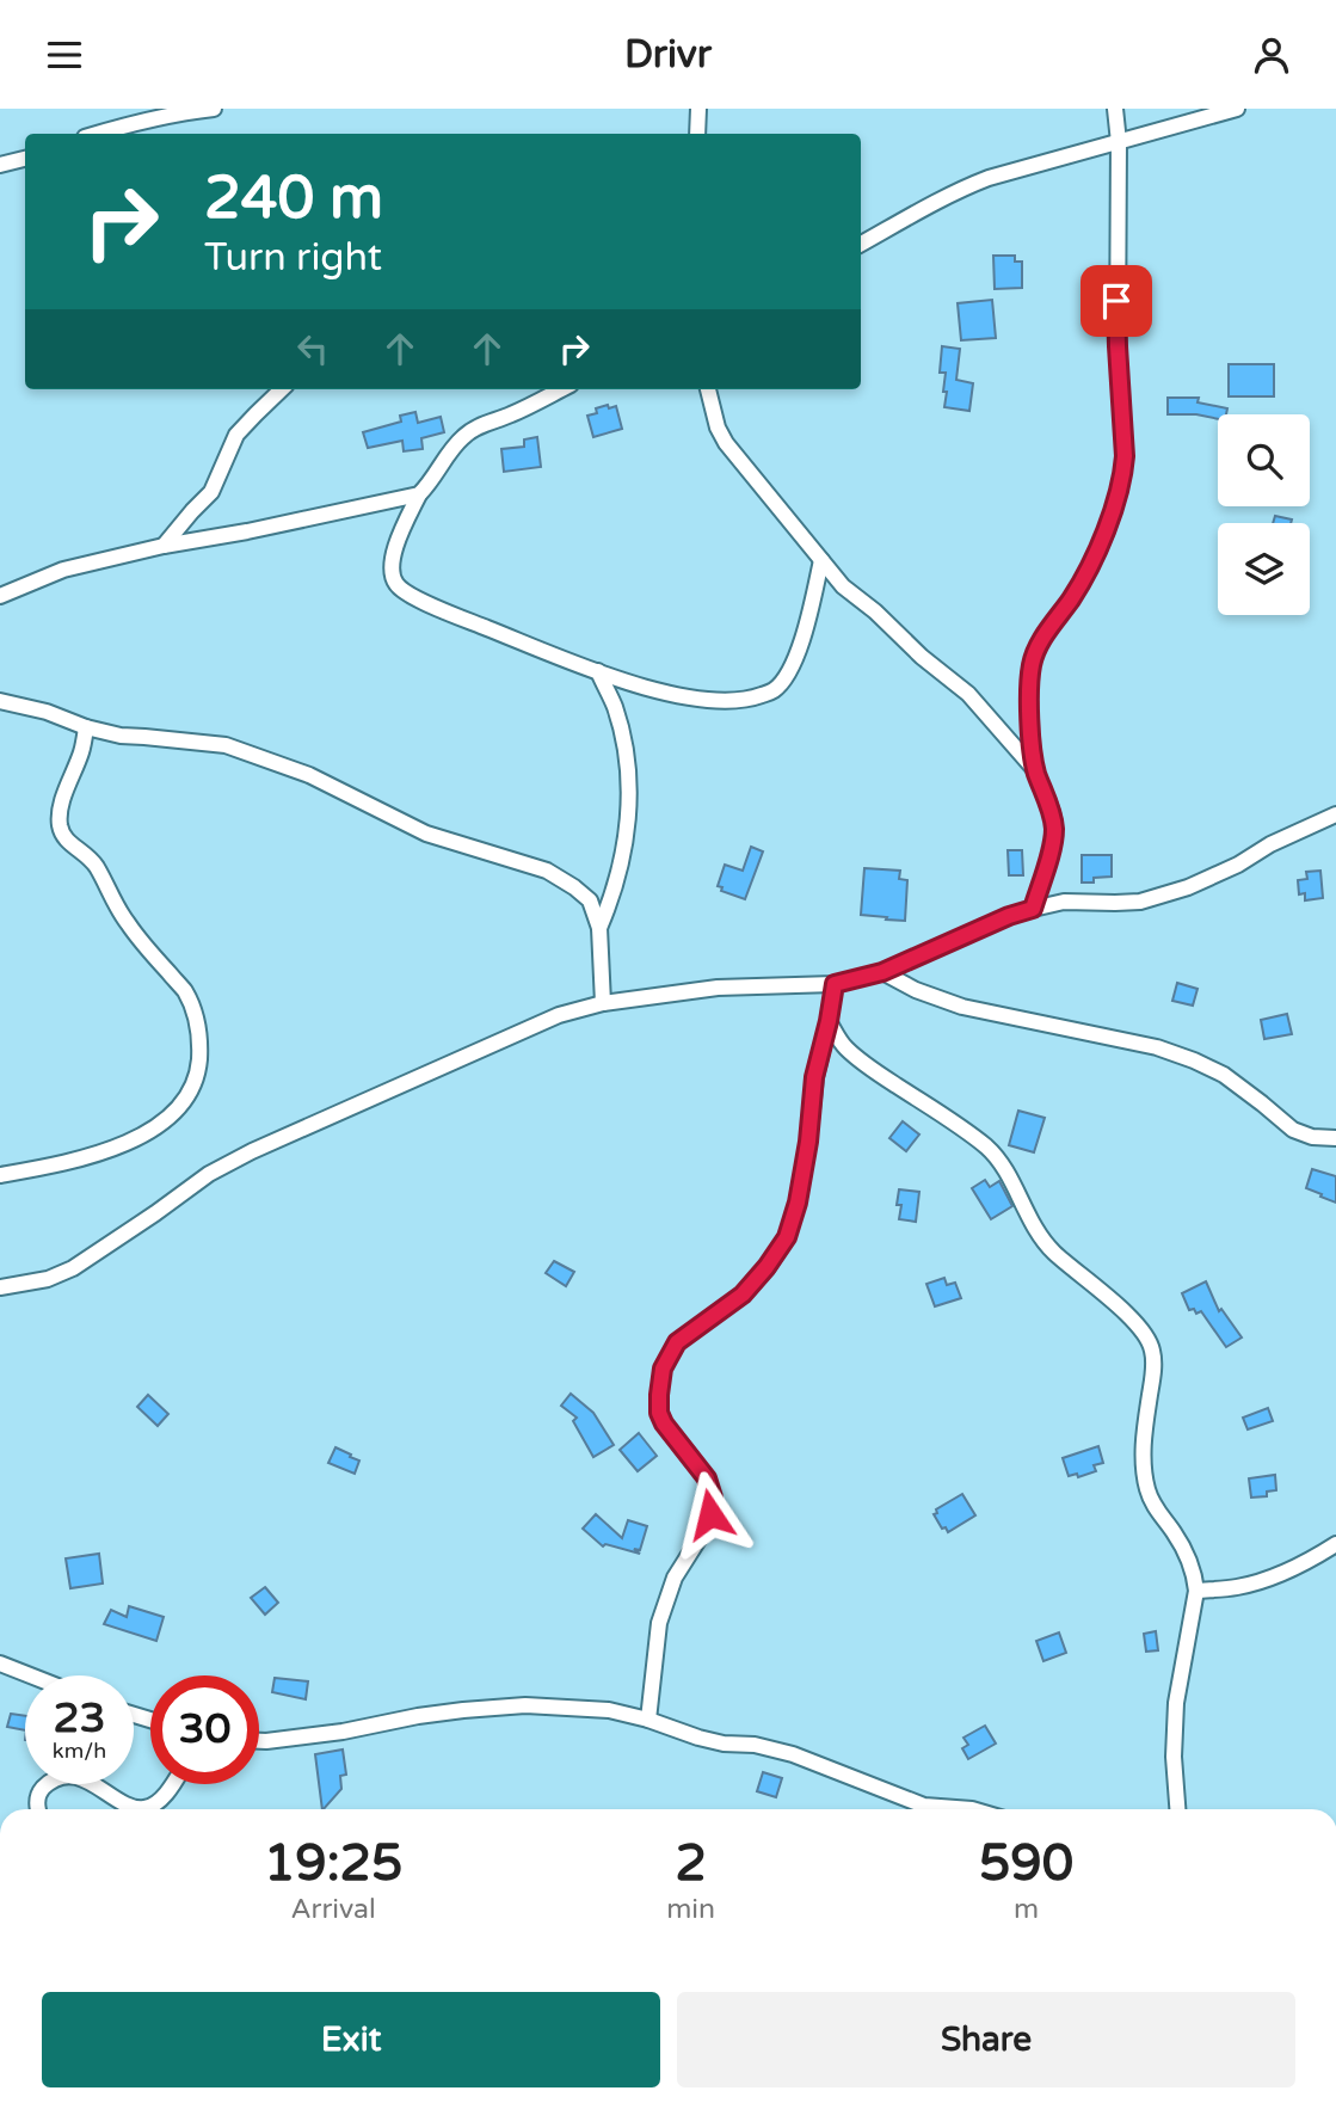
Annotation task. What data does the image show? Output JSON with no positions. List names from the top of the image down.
{
  "page": {
    "header": "Drivr",
    "turn": ["240 m", "Turn right"],
    "speed": "23 km/h",
    "limit": "30",
    "eta": [
      "19:25",
      "Arrival",
      "2",
      "min",
      "590",
      "m"
    ],
    "buttons": ["Exit", "Share"]
  }
}
